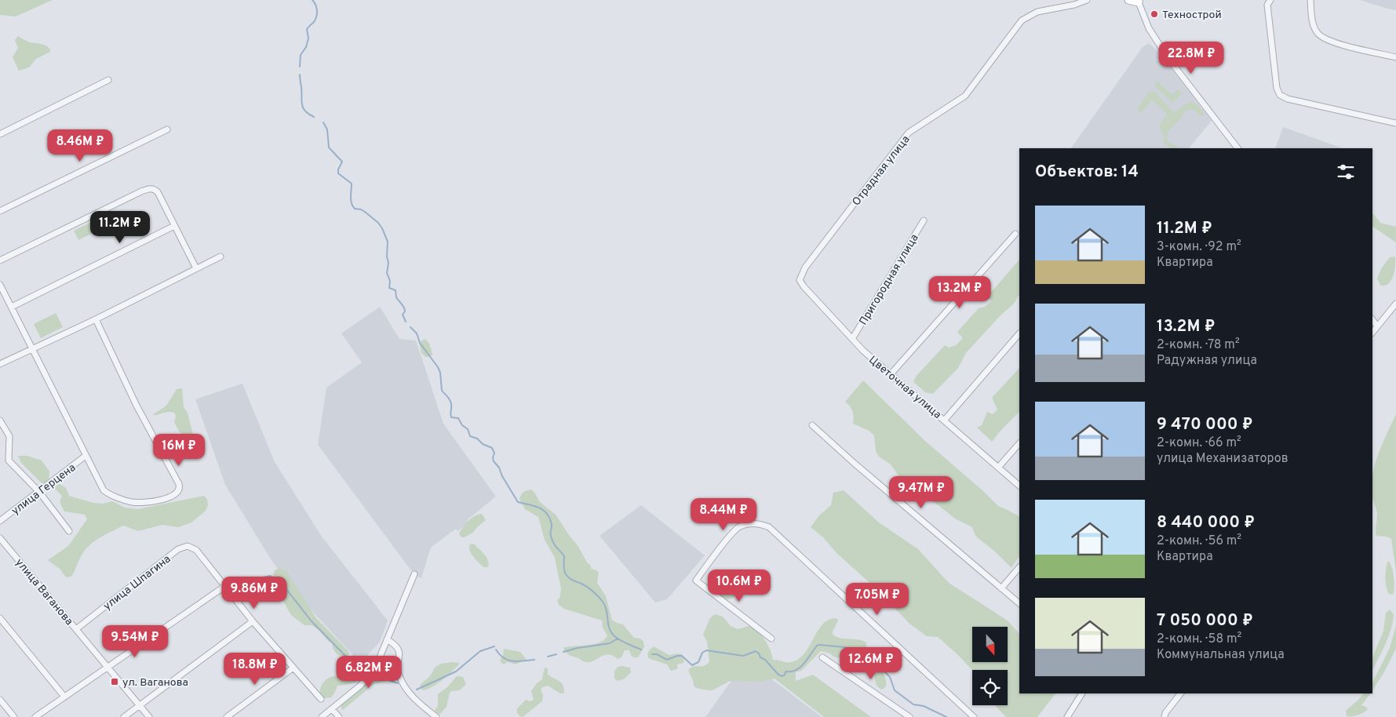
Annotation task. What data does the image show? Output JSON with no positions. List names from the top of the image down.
{
  "streets": {
    "street": [
      "Отрадная улица",
      "Пригородная улица",
      "Цветочная улица",
      "улица Герцена",
      "улица Шпагина",
      "улица Ваганова"
    ]
  },
  "crossings": [
    ["Отрадная улица", "Цветочная улица"],
    ["Пригородная улица", "Цветочная улица"],
    ["улица Шпагина", "улица Ваганова"]
  ],
  "places": {
    "other": ["Технострой"],
    "transit": ["ул. Ваганова"]
  },
  "north": "bottom",
  "page": {
    "price": [
      "22.8M ₽",
      "8.46M ₽",
      "11.2M ₽",
      "13.2M ₽",
      "16M ₽",
      "9.47M ₽",
      "8.44M ₽",
      "10.6M ₽",
      "9.86M ₽",
      "7.05M ₽",
      "9.54M ₽",
      "12.6M ₽",
      "18.8M ₽",
      "6.82M ₽"
    ],
    "heading": "Объектов: 14",
    "list": [
      {
        "name": "11.2M ₽",
        "note": "3-комн. · 92 m² · Квартира"
      },
      {
        "name": "13.2M ₽",
        "note": "2-комн. · 78 m² · Радужная улица"
      },
      {
        "name": "9 470 000 ₽",
        "note": "2-комн. · 66 m² · улица Механизаторов"
      },
      {
        "name": "8 440 000 ₽",
        "note": "2-комн. · 56 m² · Квартира"
      },
      {
        "name": "7 050 000 ₽",
        "note": "2-комн. · 58 m² · Коммунальная улица"
      }
    ]
  }
}
